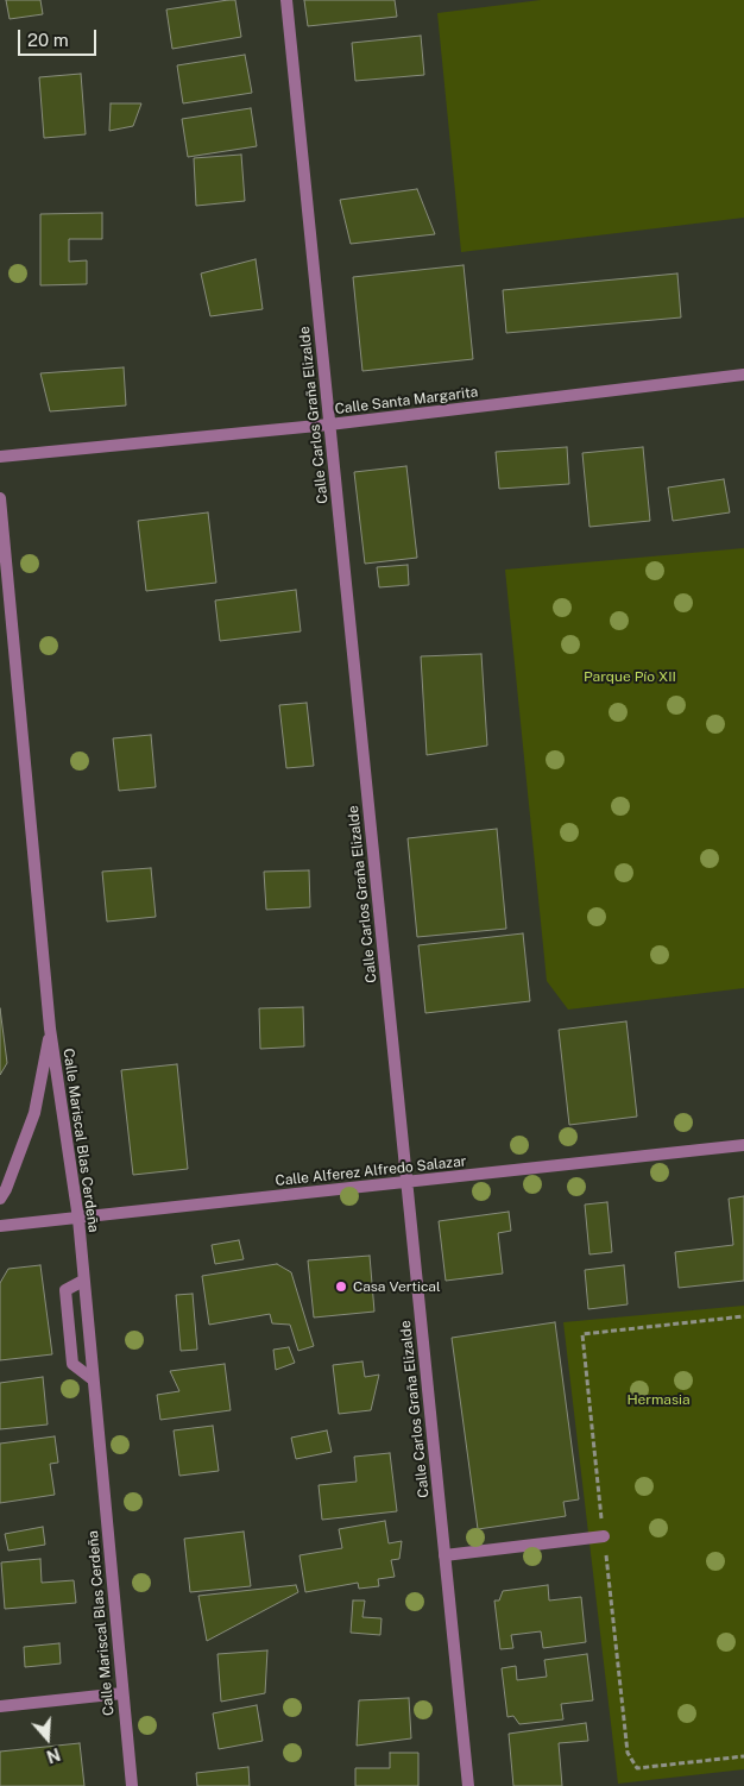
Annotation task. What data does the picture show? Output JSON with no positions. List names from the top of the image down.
{
  "streets": {
    "street": [
      "Calle Santa Margarita",
      "Calle Carlos Graña Elizalde",
      "Calle Mariscal Blas Cerdeña",
      "Calle Alferez Alfredo Salazar"
    ]
  },
  "crossings": [
    ["Calle Santa Margarita", "Calle Carlos Graña Elizalde"],
    ["Calle Carlos Graña Elizalde", "Calle Alferez Alfredo Salazar"],
    ["Calle Mariscal Blas Cerdeña", "Calle Alferez Alfredo Salazar"]
  ],
  "parks": ["Parque Pío XII", "Hermasia"],
  "places": ["Casa Vertical"],
  "scale_bar": "20 m",
  "north": "bottom"
}
